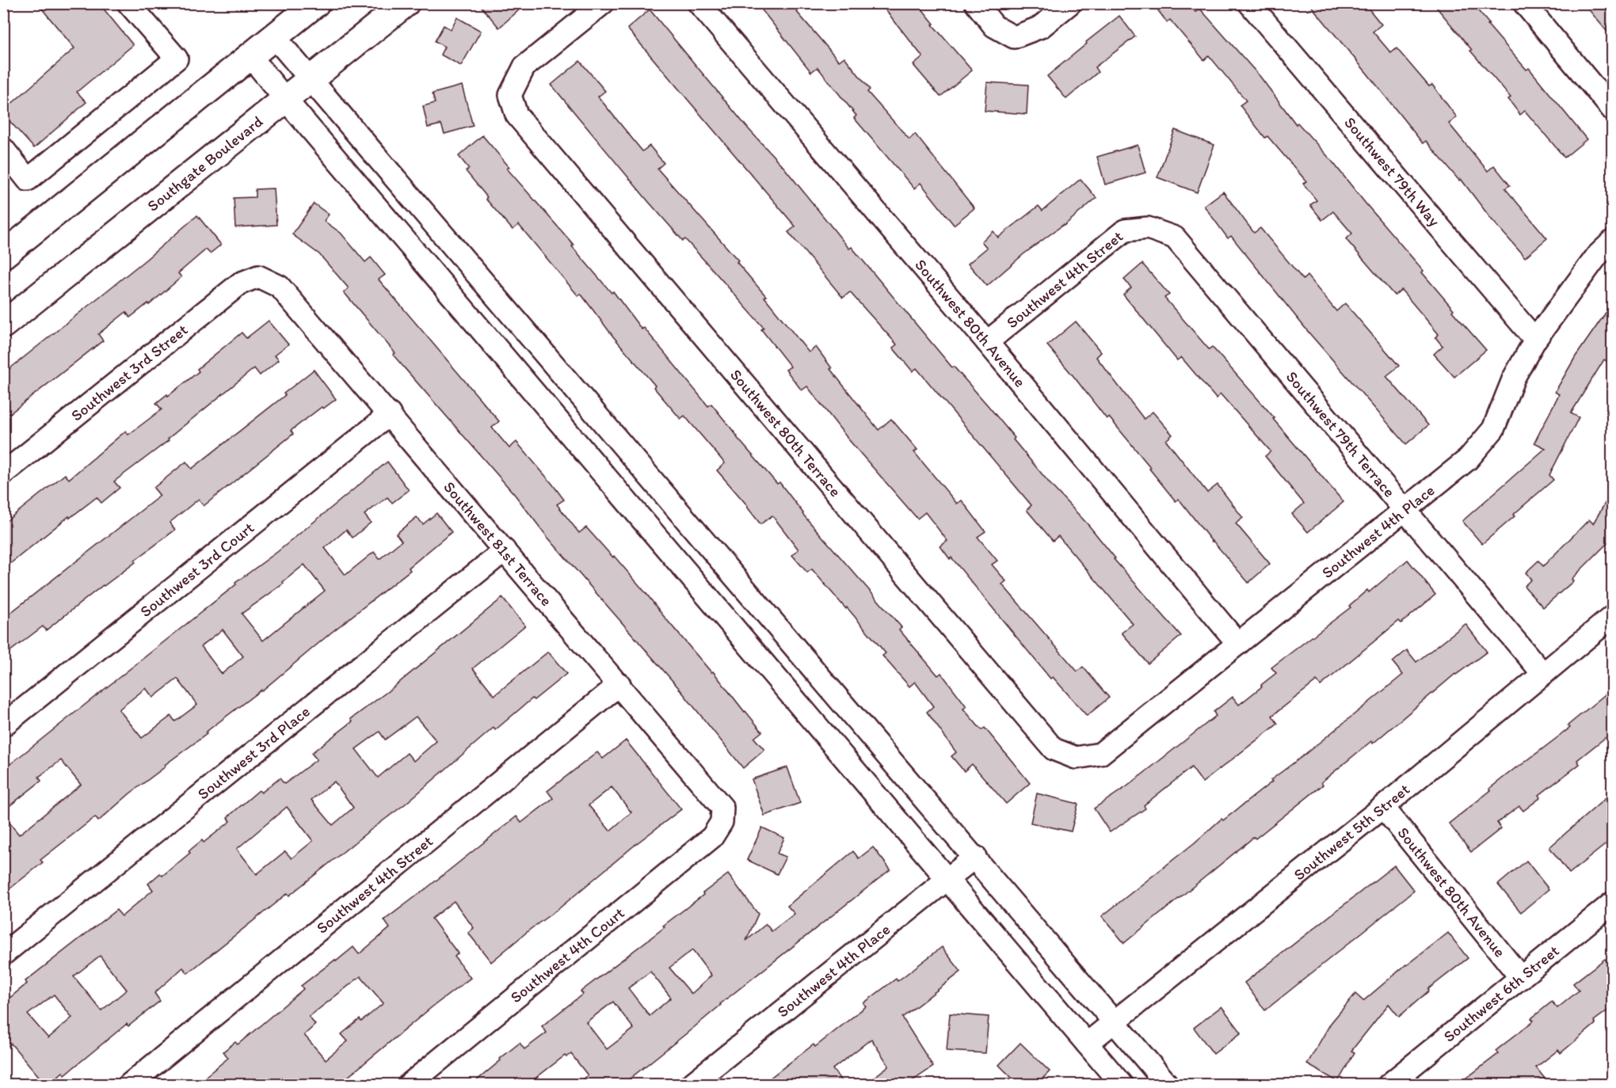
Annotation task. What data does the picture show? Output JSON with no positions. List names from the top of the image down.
{
  "streets": {
    "main road": ["Southgate Boulevard"],
    "street": [
      "Southwest 79th Way",
      "Southwest 4th Street",
      "Southwest 80th Avenue",
      "Southwest 3rd Street",
      "Southwest 80th Terrace",
      "Southwest 79th Terrace",
      "Southwest 4th Place",
      "Southwest 81st Terrace",
      "Southwest 3rd Court",
      "Southwest 3rd Place",
      "Southwest 5th Street",
      "Southwest 4th Court",
      "Southwest 6th Street"
    ]
  },
  "crossings": [
    ["Southwest 79th Way", "Southwest 4th Place"],
    ["Southwest 4th Street", "Southwest 80th Avenue"],
    ["Southwest 4th Street", "Southwest 79th Terrace"],
    ["Southwest 4th Street", "Southwest 81st Terrace"],
    ["Southwest 80th Avenue", "Southwest 4th Place"],
    ["Southwest 80th Avenue", "Southwest 5th Street"],
    ["Southwest 80th Avenue", "Southwest 6th Street"],
    ["Southwest 3rd Street", "Southwest 81st Terrace"],
    ["Southwest 80th Terrace", "Southwest 4th Place"],
    ["Southwest 79th Terrace", "Southwest 4th Place"],
    ["Southwest 79th Terrace", "Southwest 5th Street"],
    ["Southwest 81st Terrace", "Southwest 3rd Court"],
    ["Southwest 81st Terrace", "Southwest 3rd Place"],
    ["Southwest 81st Terrace", "Southwest 4th Court"]
  ]
}
